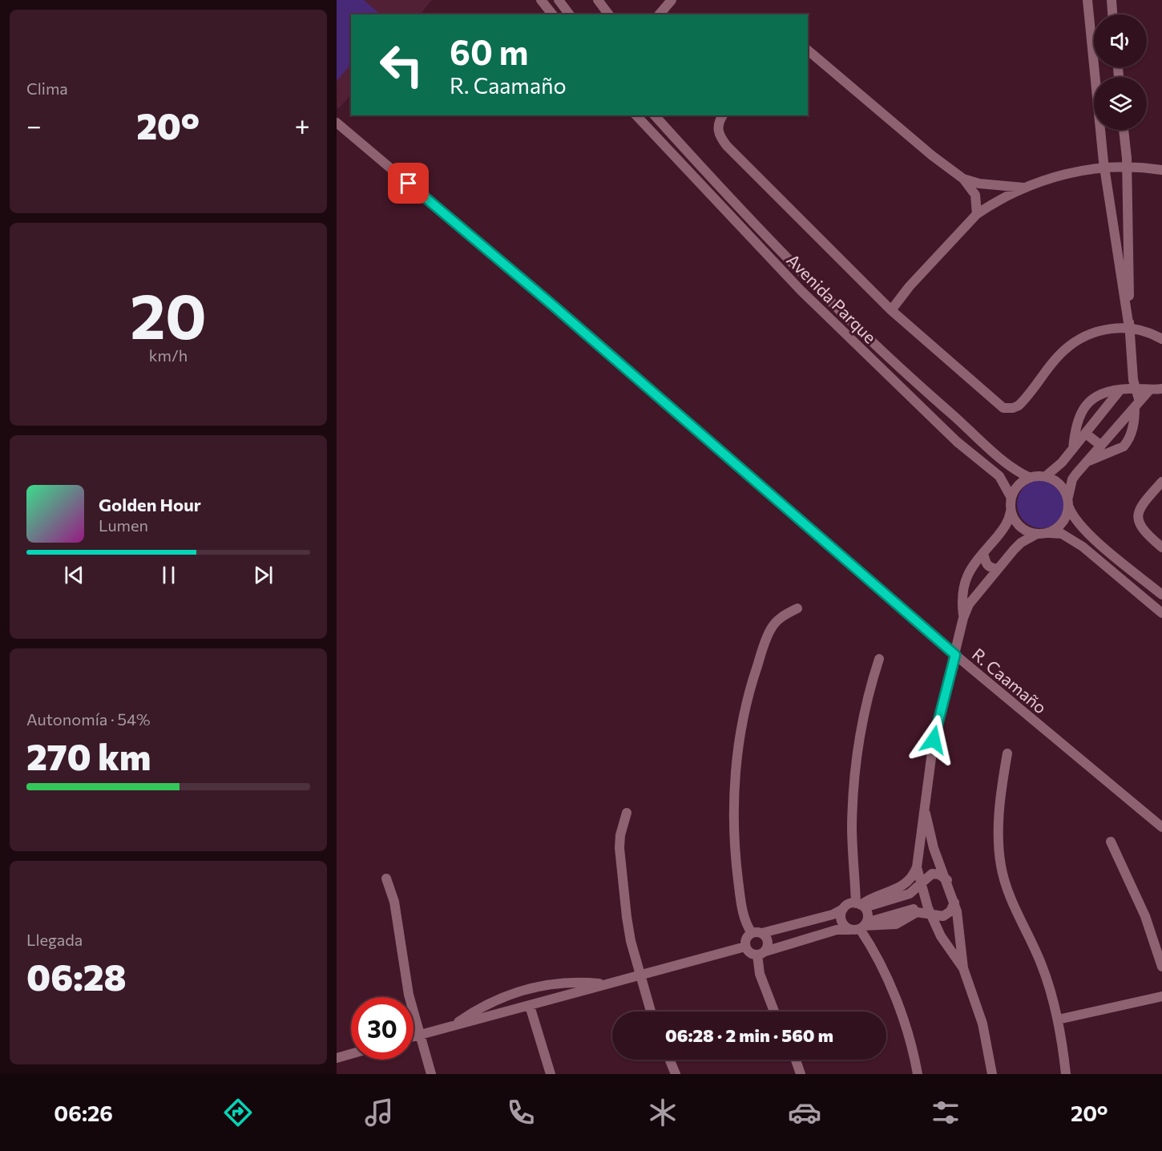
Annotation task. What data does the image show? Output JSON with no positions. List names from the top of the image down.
{
  "streets": {
    "street": ["Avenida Parque", "R. Caamaño"]
  },
  "page": {
    "tile": [
      "Clima",
      ["20", "km/h"],
      ["Autonomía · 54%", "270 km"],
      ["Llegada", "06:28"]
    ],
    "turn": ["60 m", "R. Caamaño"],
    "heat": ["−", "20°", "+"],
    "song": ["Golden Hour", "Lumen"],
    "limit": "30",
    "trip": "06:28 · 2 min · 560 m",
    "tabs": ["06:26", "20°"]
  }
}
